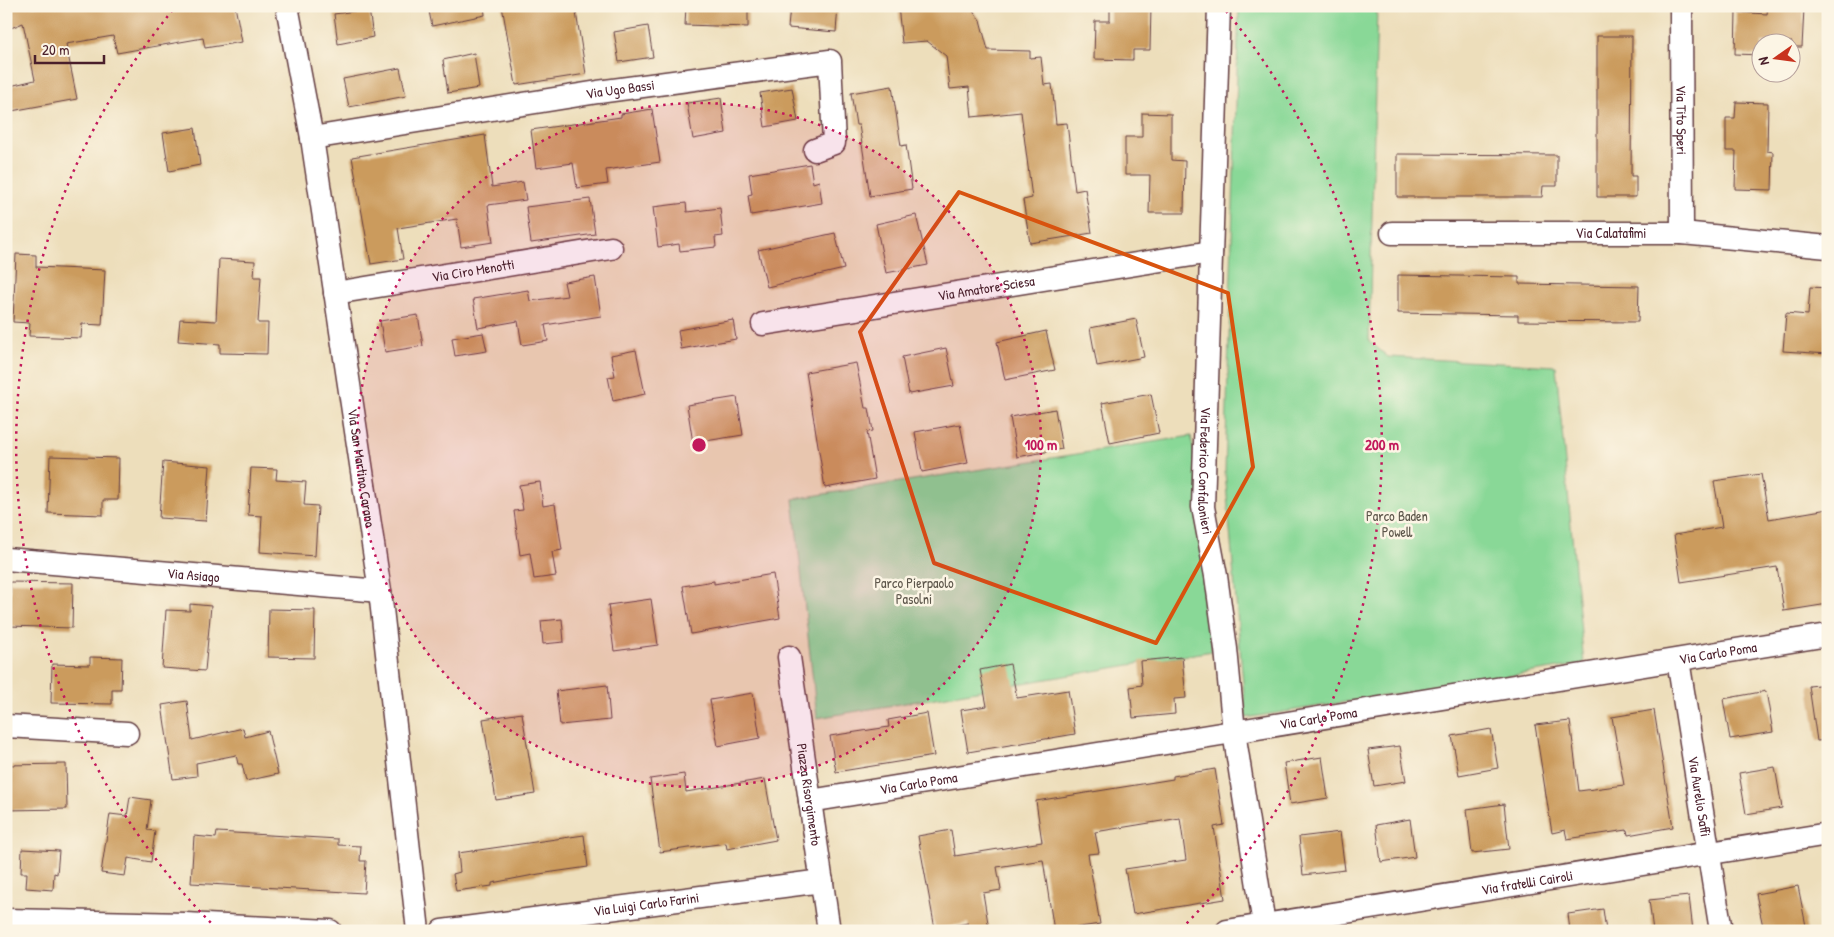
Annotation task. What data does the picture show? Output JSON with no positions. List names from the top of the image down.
{
  "streets": {
    "street": [
      "Via Ugo Bassi",
      "Via Tito Speri",
      "Via Calatafimi",
      "Via Ciro Menotti",
      "Via Amatore Sciesa",
      "Via San Martino Carano",
      "Via Federico Confalonieri",
      "Via Asiago",
      "Via Carlo Poma",
      "Piazza Risorgimento",
      "Via Aurelio Saffi",
      "Via fratelli Cairoli",
      "Via Luigi Carlo Farini"
    ]
  },
  "crossings": [
    ["Via Ugo Bassi", "Via San Martino Carano"],
    ["Via Tito Speri", "Via Calatafimi"],
    ["Via Ciro Menotti", "Via San Martino Carano"],
    ["Via Amatore Sciesa", "Via Federico Confalonieri"],
    ["Via San Martino Carano", "Via Asiago"],
    ["Via Federico Confalonieri", "Via Carlo Poma"],
    ["Via Federico Confalonieri", "Via fratelli Cairoli"],
    ["Via Carlo Poma", "Piazza Risorgimento"],
    ["Via Carlo Poma", "Via Aurelio Saffi"],
    ["Piazza Risorgimento", "Via Luigi Carlo Farini"],
    ["Via Aurelio Saffi", "Via fratelli Cairoli"]
  ],
  "parks": ["Parco Baden Powell", "Parco Pierpaolo Pasolni"],
  "scale_bar": "20 m",
  "north": "left",
  "rings": ["100 m", "200 m"]
}
